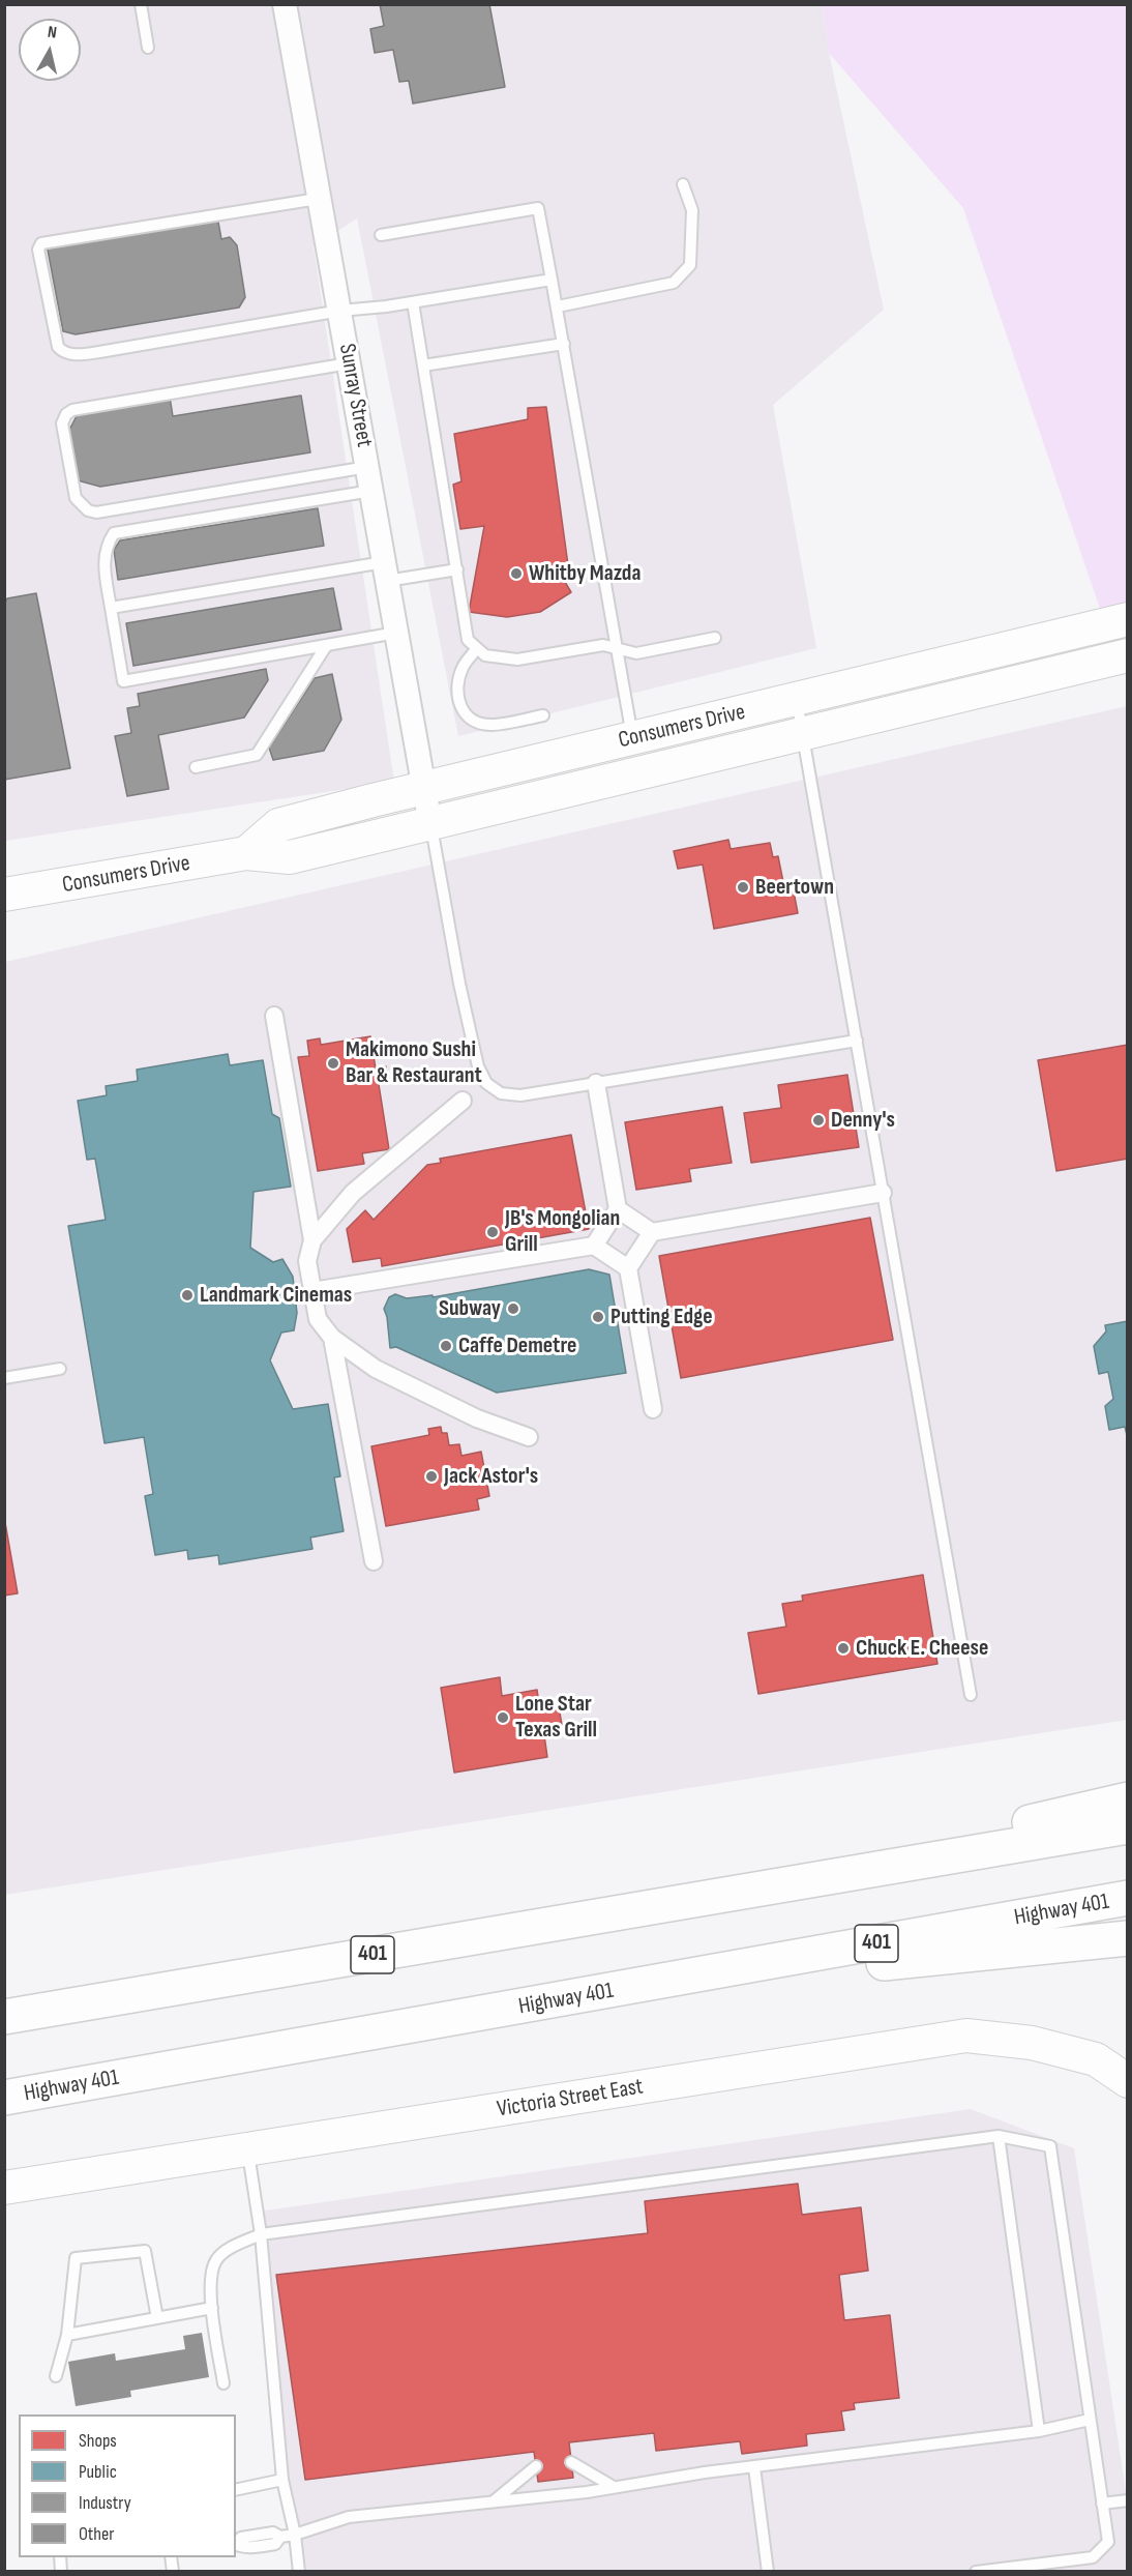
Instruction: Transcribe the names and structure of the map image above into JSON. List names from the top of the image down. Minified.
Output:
{"streets":{"highway":["Highway 401","401"],"main road":["Consumers Drive","Victoria Street East"],"street":["Sunray Street"]},"crossings":[["Sunray Street","Consumers Drive"]],"places":["Whitby Mazda","Beertown","Makimono Sushi Bar & Restaurant","Denny's","JB's Mongolian Grill","Landmark Cinemas","Subway","Putting Edge","Caffe Demetre","Jack Astor's","Chuck E. Cheese","Lone Star Texas Grill"],"legend":["Shops","Public","Industry","Other"],"north":"top"}
